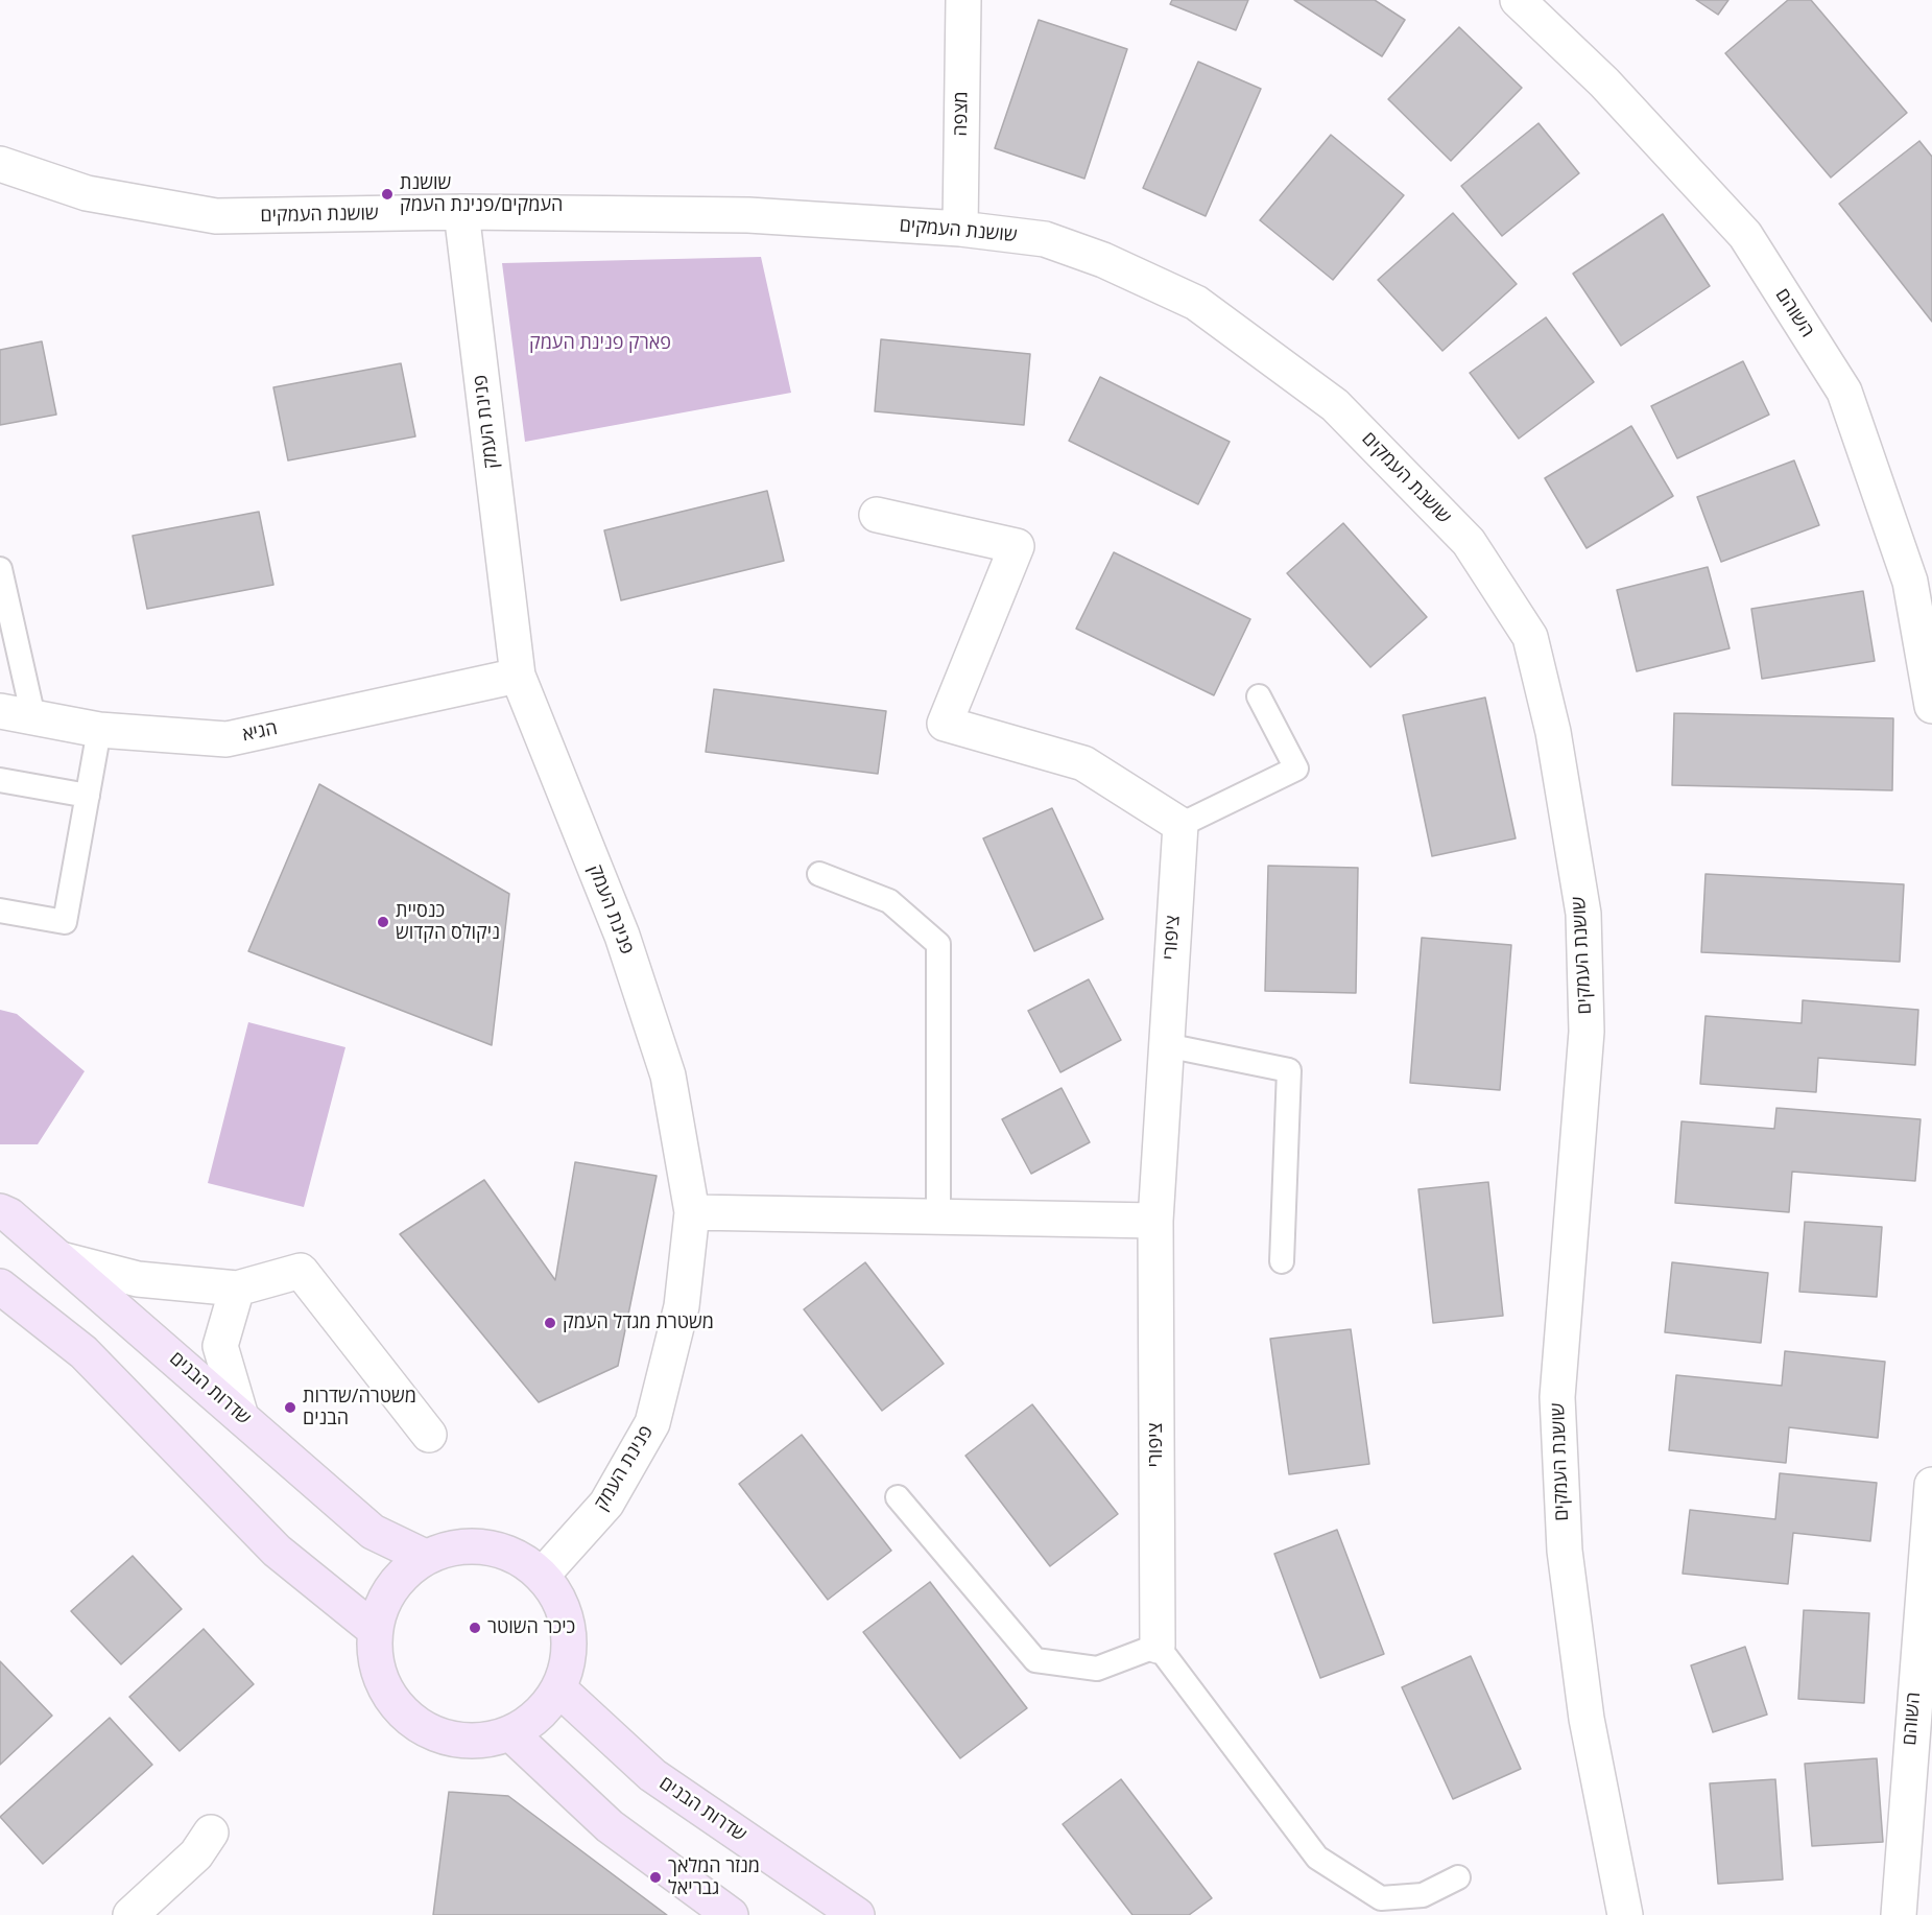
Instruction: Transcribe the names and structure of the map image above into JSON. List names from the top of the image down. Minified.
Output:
{"streets":{"main road":["שדרות הבנים"],"street":["מצפה","שושנת העמקים","השוהם","פנינת העמק","הגיא","ציפורי"]},"crossings":[["מצפה","שושנת העמקים"],["שושנת העמקים","פנינת העמק"],["פנינת העמק","הגיא"],["פנינת העמק","שדרות הבנים"]],"parks":["פארק פנינת העמק"],"places":["שושנת העמקים/פנינת העמק","כנסיית ניקולס הקדוש","משטרת מגדל העמק","משטרה/שדרות הבנים","כיכר השוטר","מנזר המלאך גבריאל"]}
